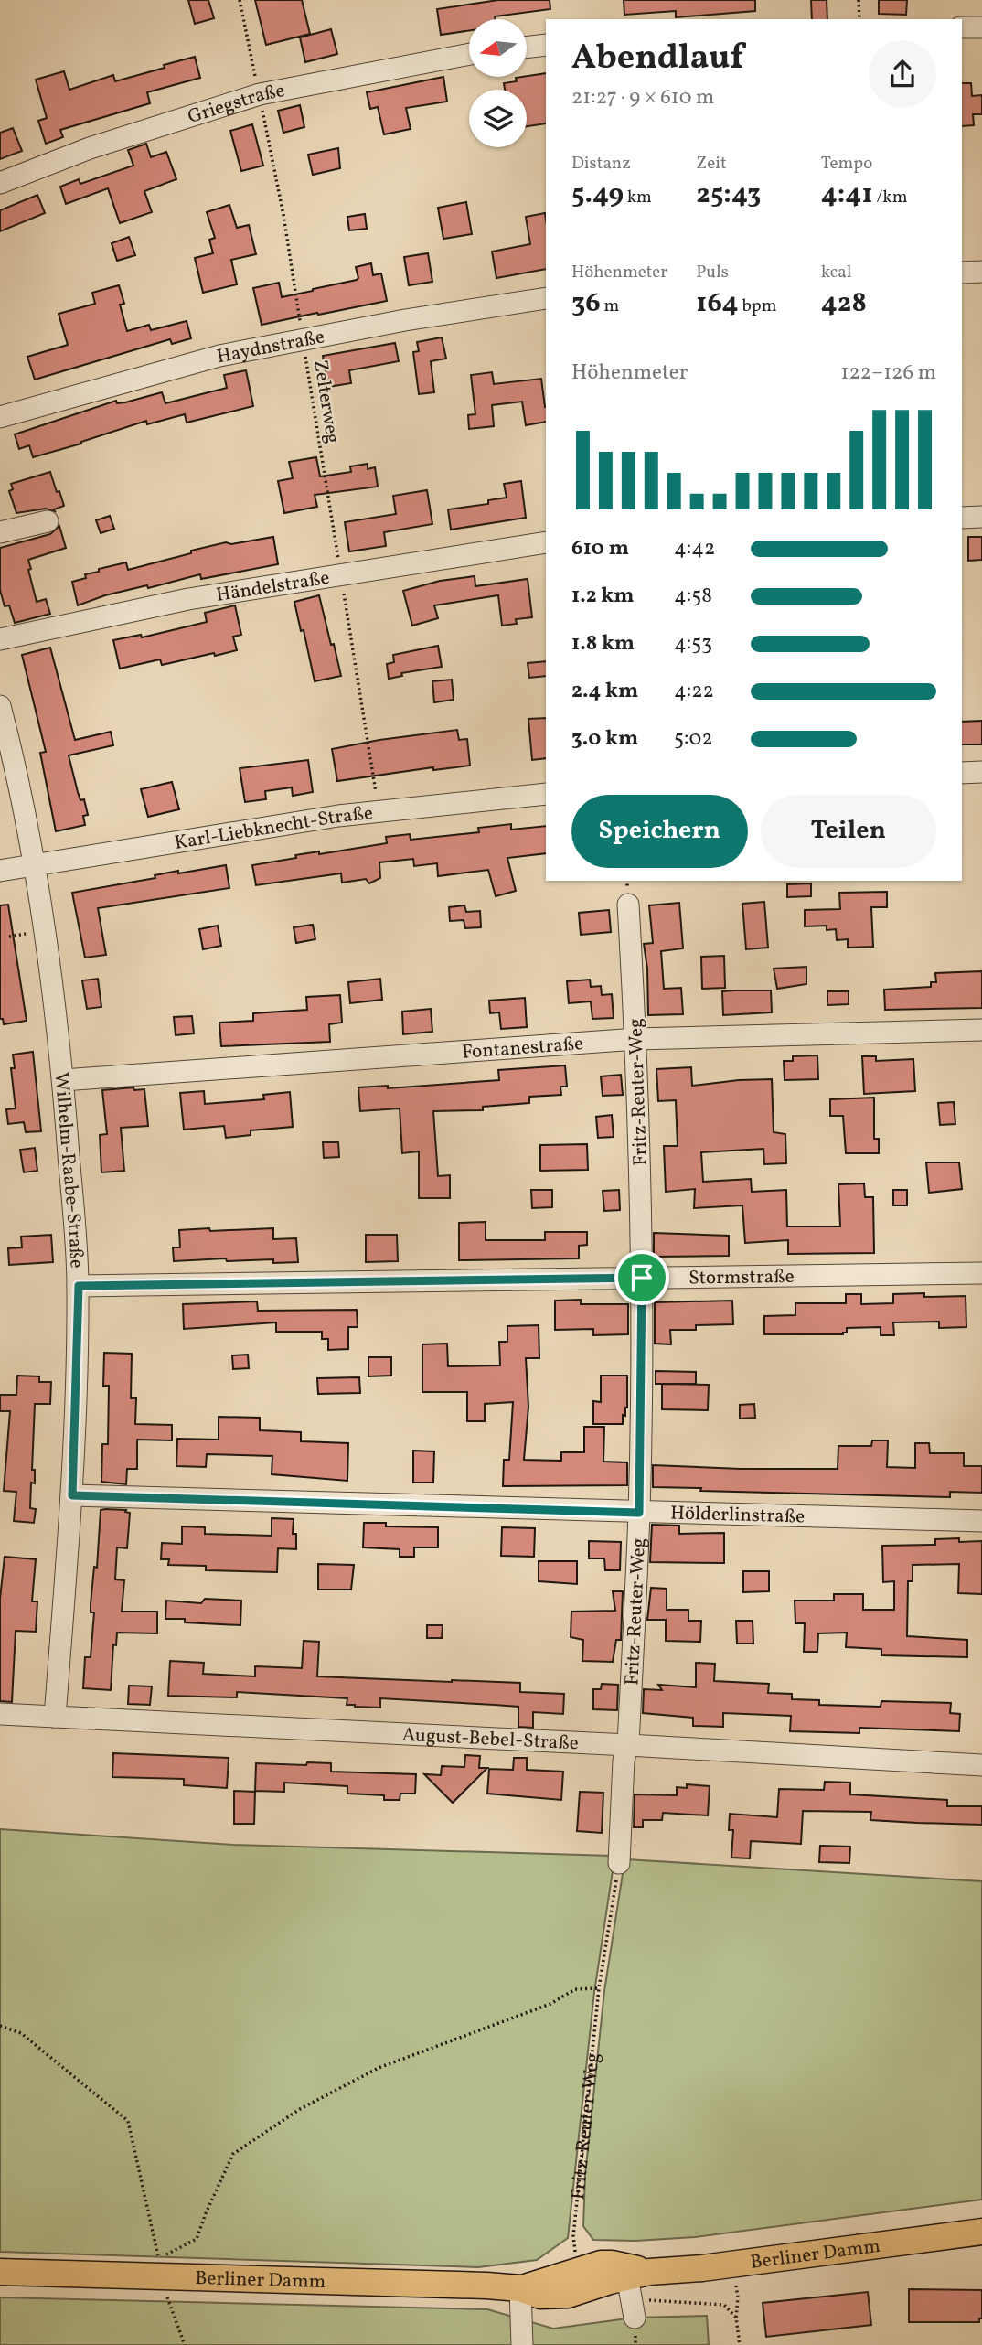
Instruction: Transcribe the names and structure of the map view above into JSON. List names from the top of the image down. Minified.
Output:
{"streets":{"main road":["Berliner Damm"],"street":["Griegstraße","Haydnstraße","Händelstraße","Karl-Liebknecht-Straße","Fontanestraße","Fritz-Reuter-Weg","Wilhelm-Raabe-Straße","Stormstraße","Hölderlinstraße","August-Bebel-Straße"],"path":["Zelterweg"]},"crossings":[["Griegstraße","Zelterweg"],["Haydnstraße","Zelterweg"],["Zelterweg","Händelstraße"],["Zelterweg","Karl-Liebknecht-Straße"],["Karl-Liebknecht-Straße","Wilhelm-Raabe-Straße"],["Fontanestraße","Fritz-Reuter-Weg"],["Fontanestraße","Wilhelm-Raabe-Straße"],["Fritz-Reuter-Weg","Stormstraße"],["Fritz-Reuter-Weg","Hölderlinstraße"],["Fritz-Reuter-Weg","August-Bebel-Straße"],["Wilhelm-Raabe-Straße","Stormstraße"],["Wilhelm-Raabe-Straße","Hölderlinstraße"],["Wilhelm-Raabe-Straße","August-Bebel-Straße"]],"north":"left","page":{"heading":["Abendlauf","21:27 · 9 × 610 m"],"stats":[["Distanz","5.49 km"],["Zeit","25:43"],["Tempo","4:41 /km"],["Höhenmeter","36 m"],["Puls","164 bpm"],["kcal","428"]],"chart":["Höhenmeter","122–126 m"],"list":[{"name":"610 m","note":"4:42"},{"name":"1.2 km","note":"4:58"},{"name":"1.8 km","note":"4:53"},{"name":"2.4 km","note":"4:22"},{"name":"3.0 km","note":"5:02"}],"buttons":["Speichern","Teilen"]}}
